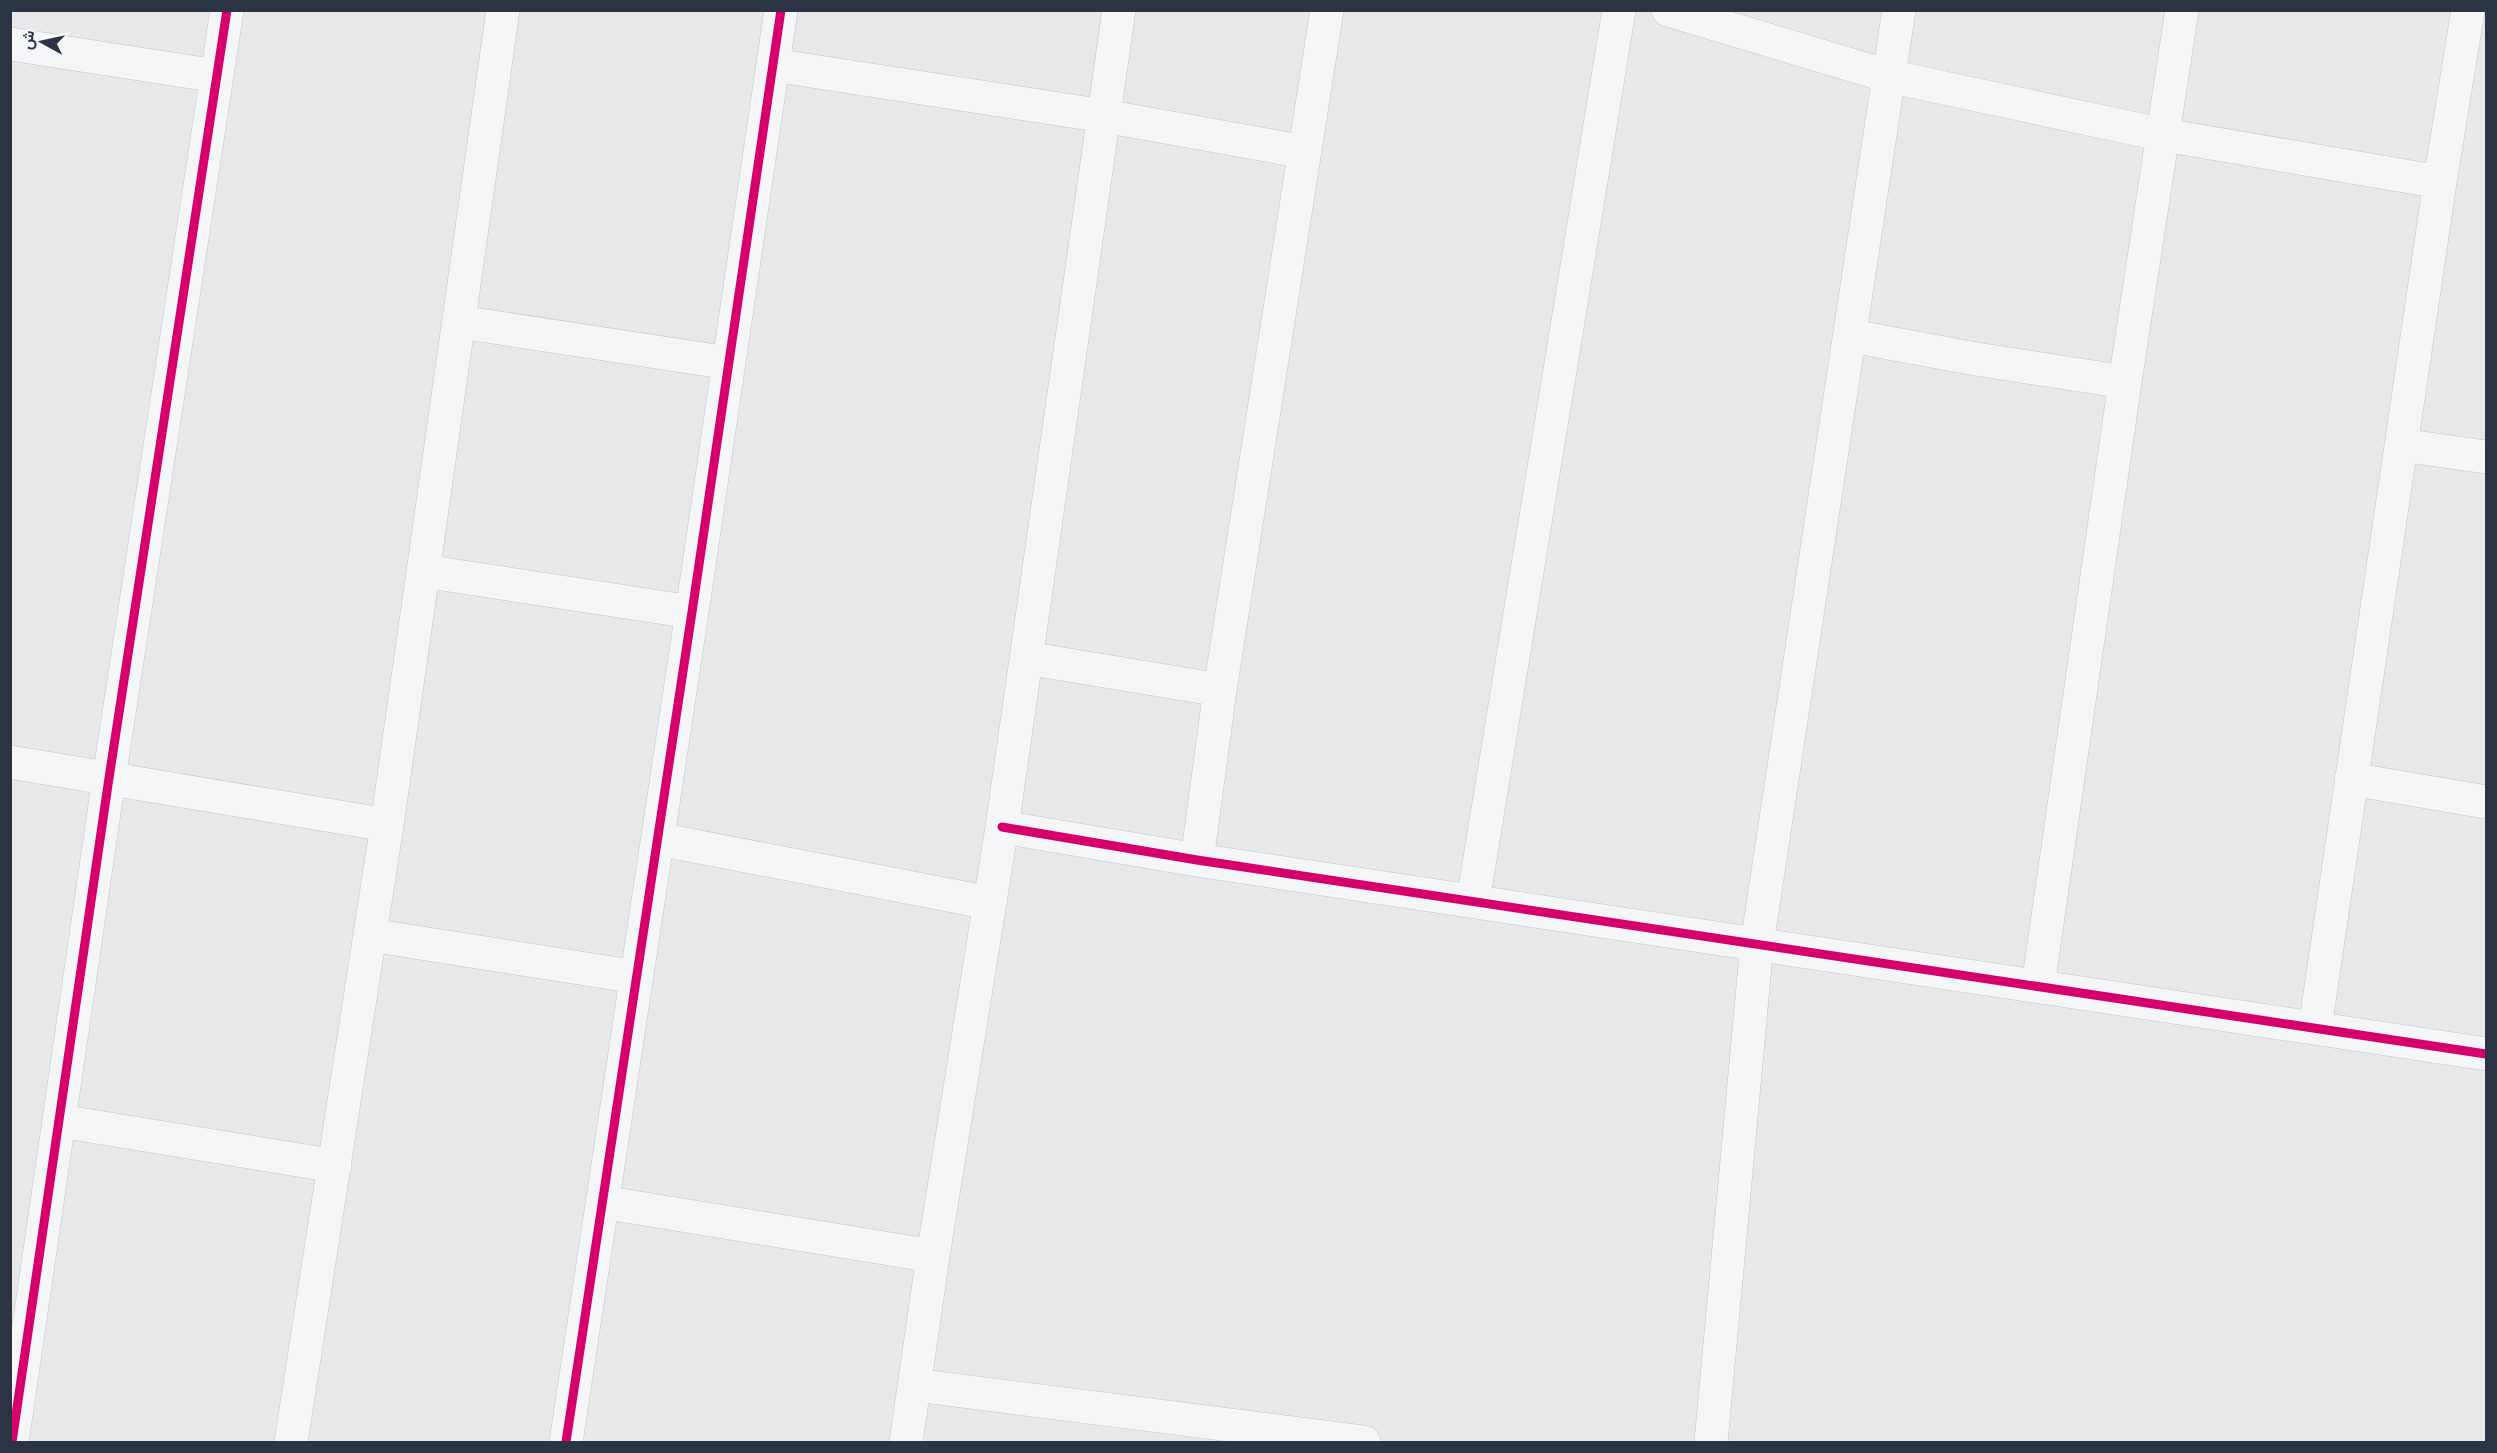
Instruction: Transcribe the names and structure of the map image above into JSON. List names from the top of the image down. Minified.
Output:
{"north":"left"}
